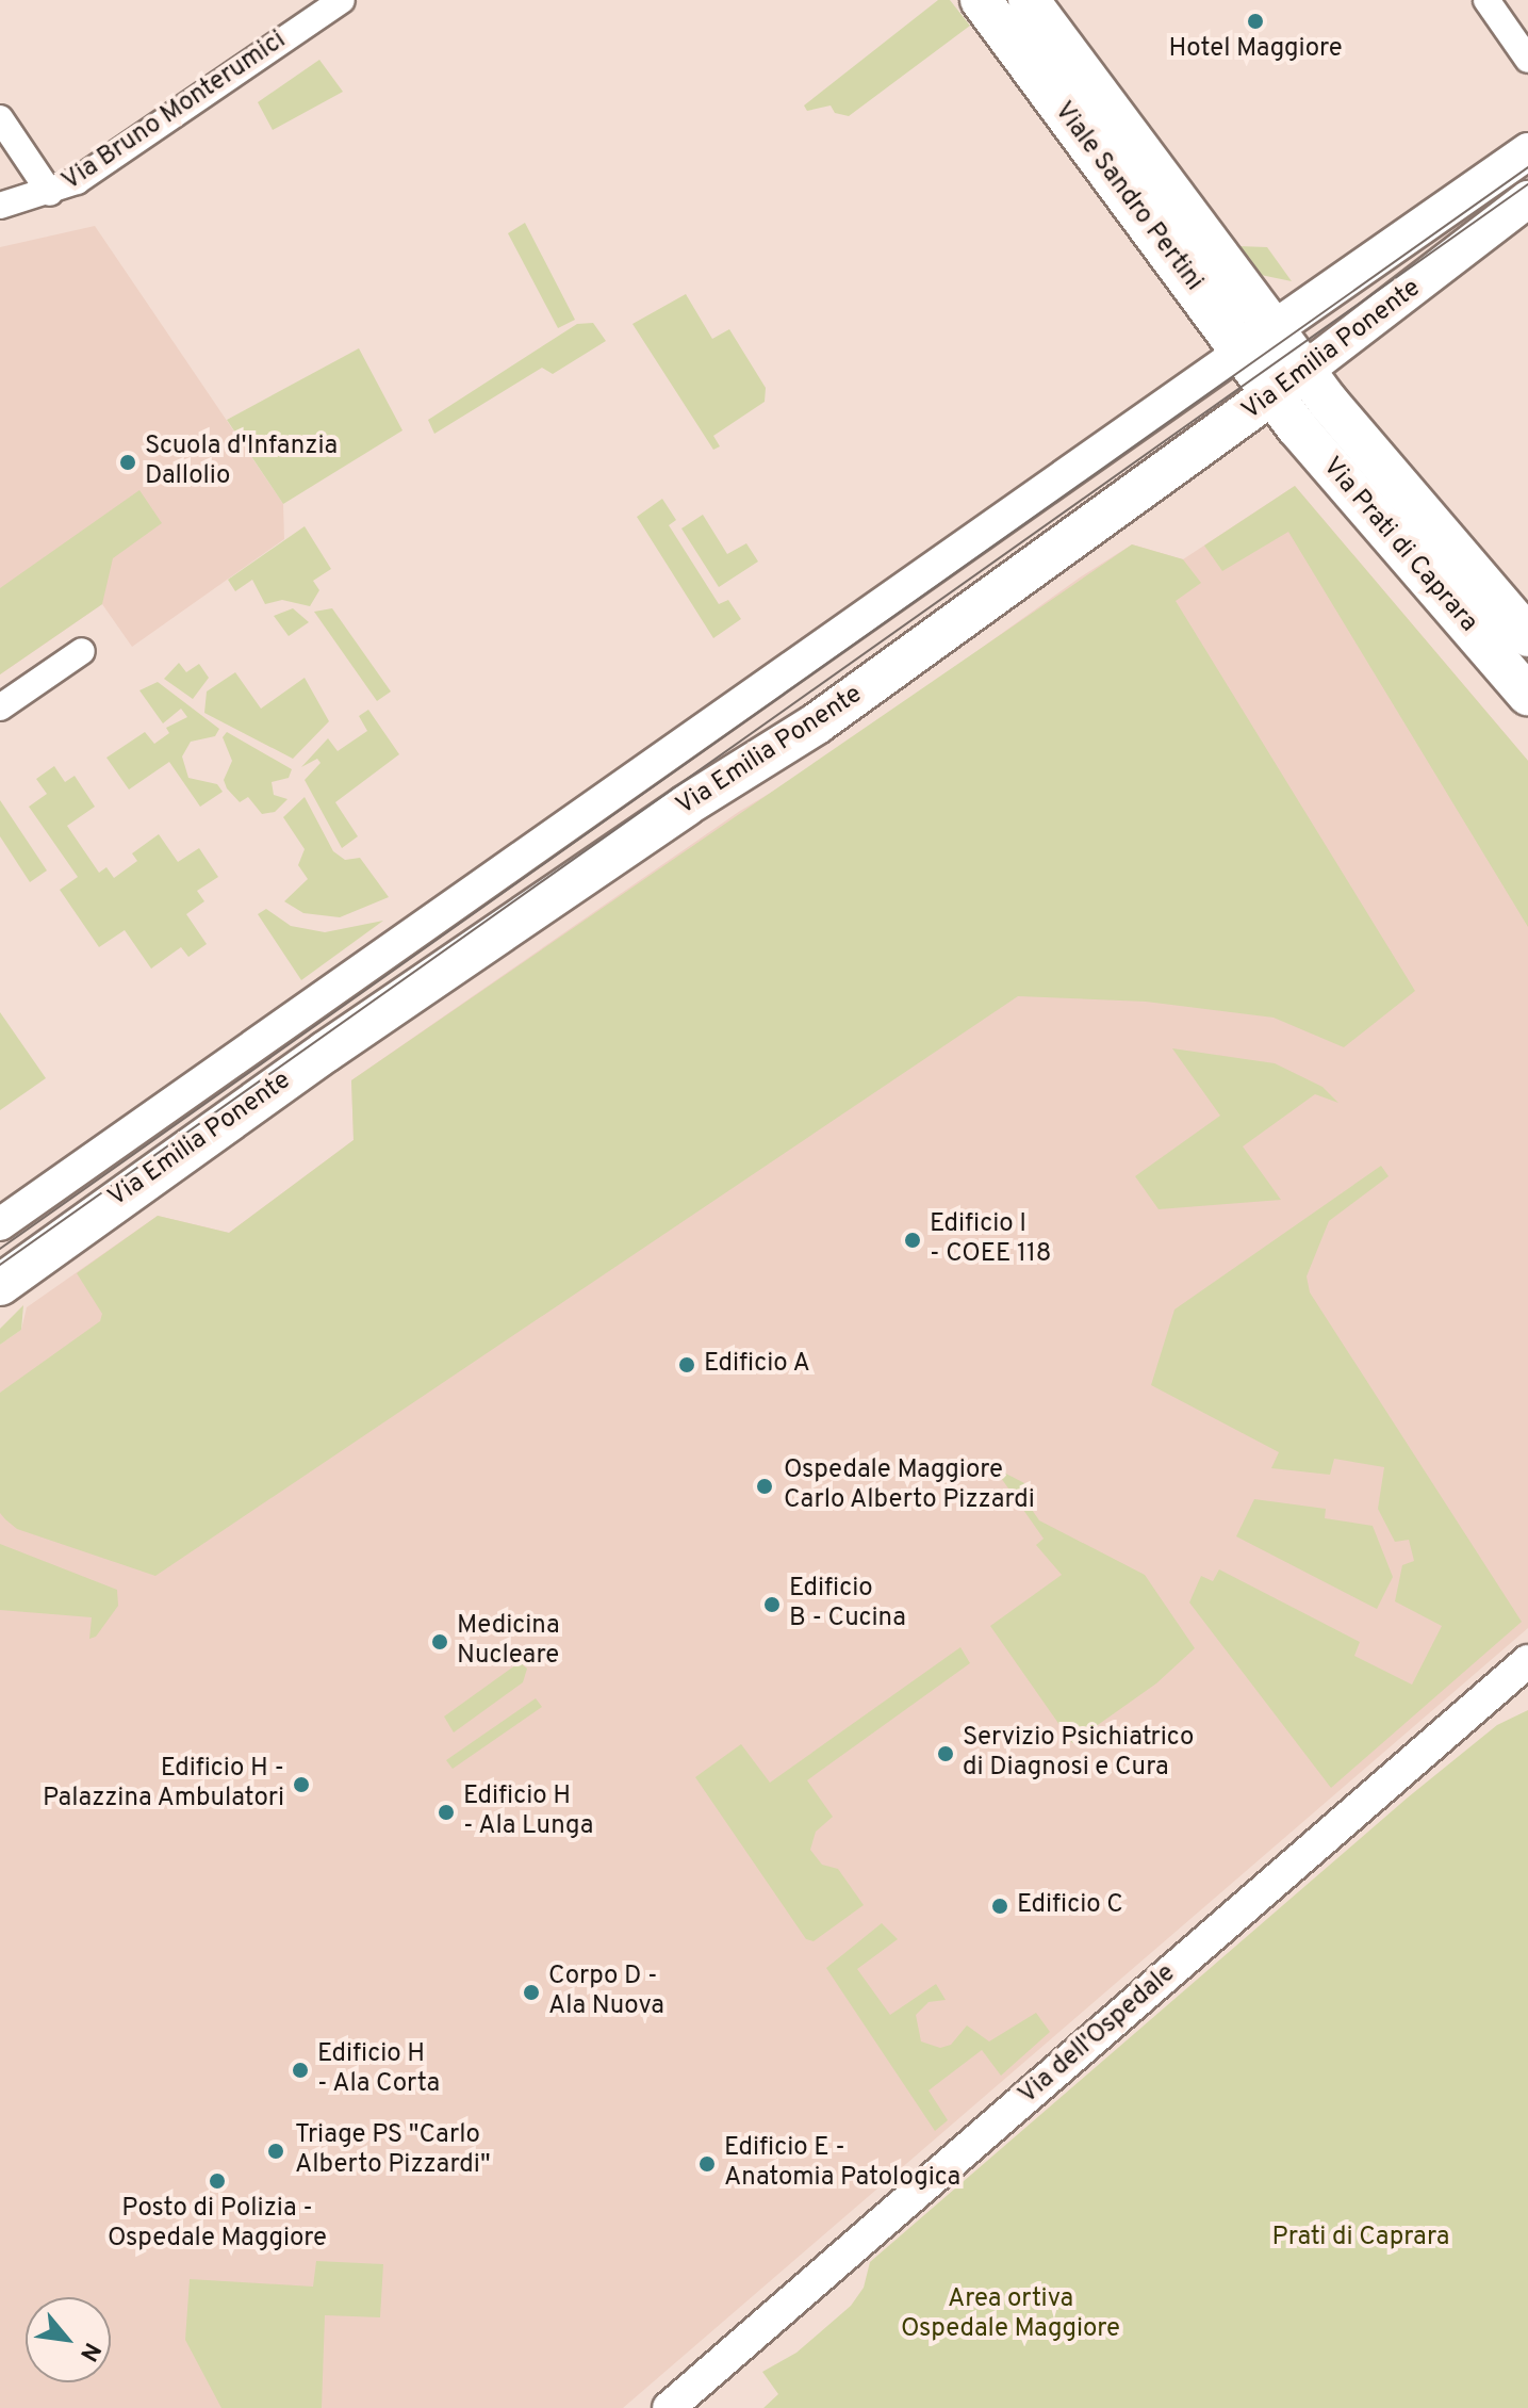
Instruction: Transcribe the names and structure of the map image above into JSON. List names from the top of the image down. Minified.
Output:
{"streets":{"main road":["Viale Sandro Pertini","Via Emilia Ponente","Via Prati di Caprara"],"street":["Via Bruno Monterumici","Via dell'Ospedale"]},"crossings":[["Viale Sandro Pertini","Via Emilia Ponente"],["Viale Sandro Pertini","Via Prati di Caprara"],["Via Emilia Ponente","Via Prati di Caprara"]],"parks":["Prati di Caprara","Area ortiva Ospedale Maggiore"],"places":["Hotel Maggiore","Scuola d'Infanzia Dallolio","Edificio I - COEE 118","Edificio A","Ospedale Maggiore Carlo Alberto Pizzardi","Edificio B - Cucina","Medicina Nucleare","Servizio Psichiatrico di Diagnosi e Cura","Edificio H - Palazzina Ambulatori","Edificio H - Ala Lunga","Edificio C","Corpo D - Ala Nuova","Edificio H - Ala Corta","Triage PS \"Carlo Alberto Pizzardi\"","Edificio E - Anatomia Patologica","Posto di Polizia - Ospedale Maggiore"],"north":"bottom right"}
